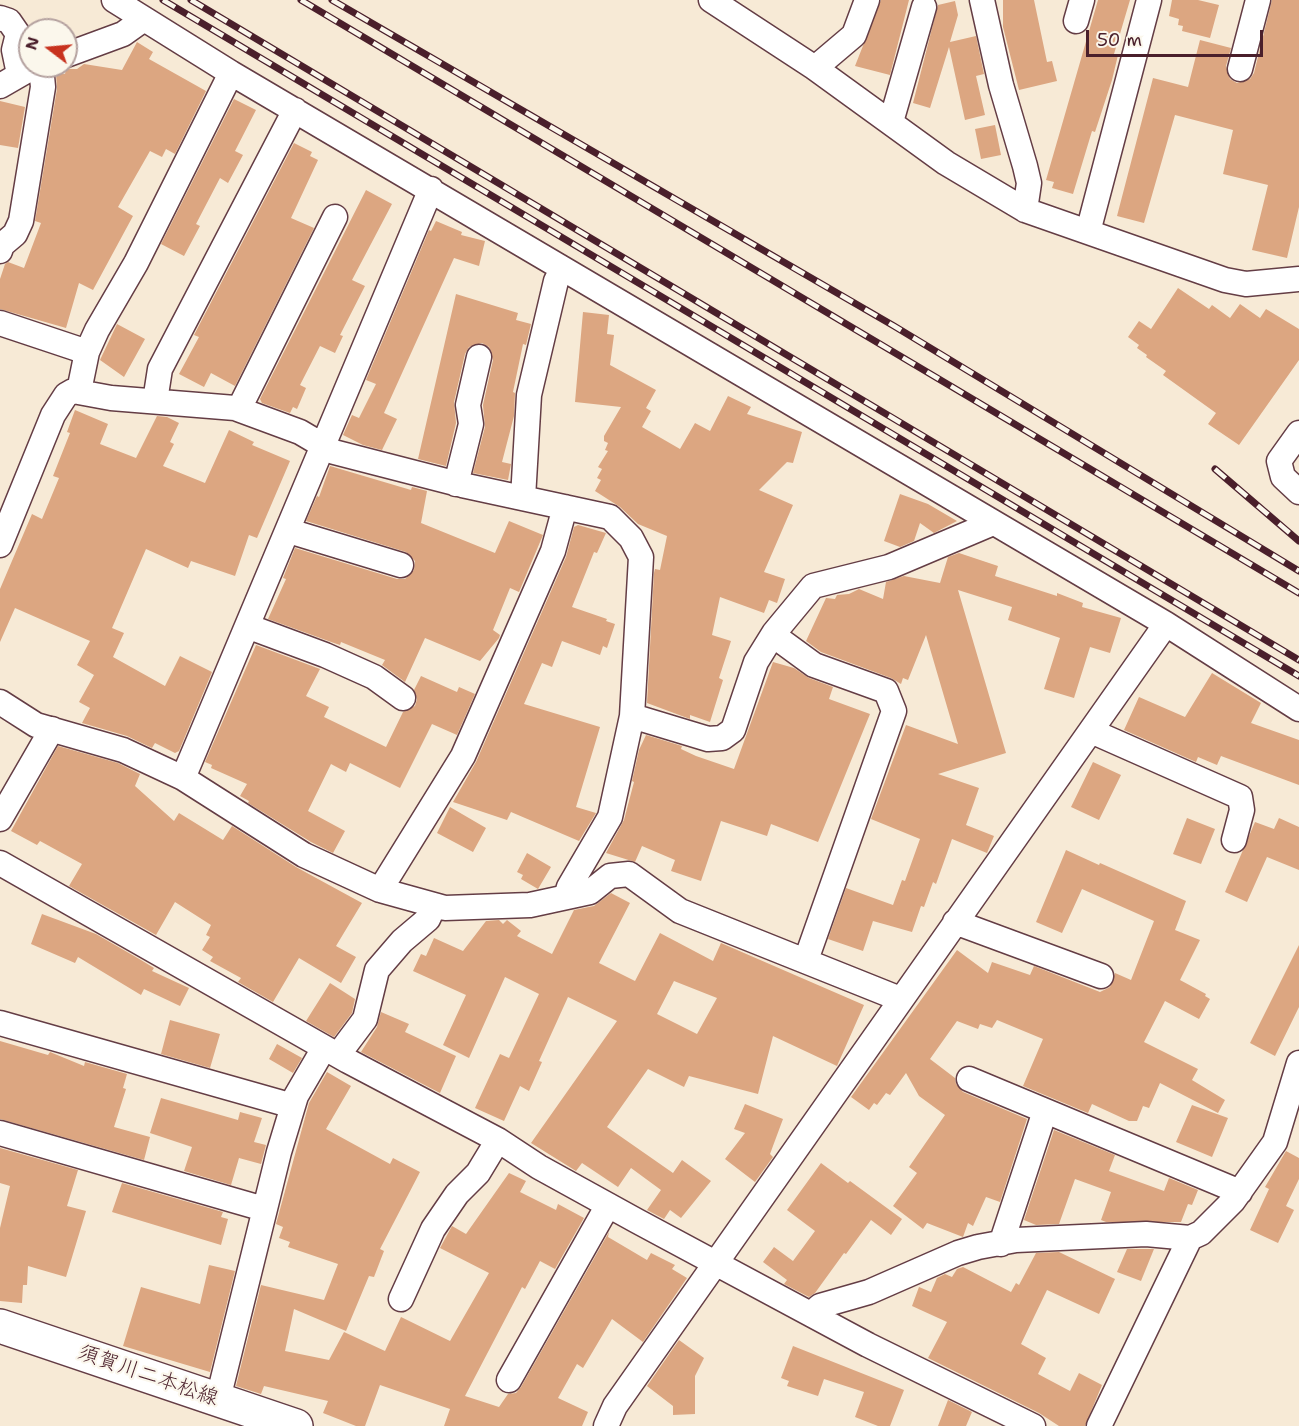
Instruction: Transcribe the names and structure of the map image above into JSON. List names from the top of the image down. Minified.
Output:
{"streets":{"main road":["須賀川二本松線"]},"scale_bar":"50 m","north":"left"}
